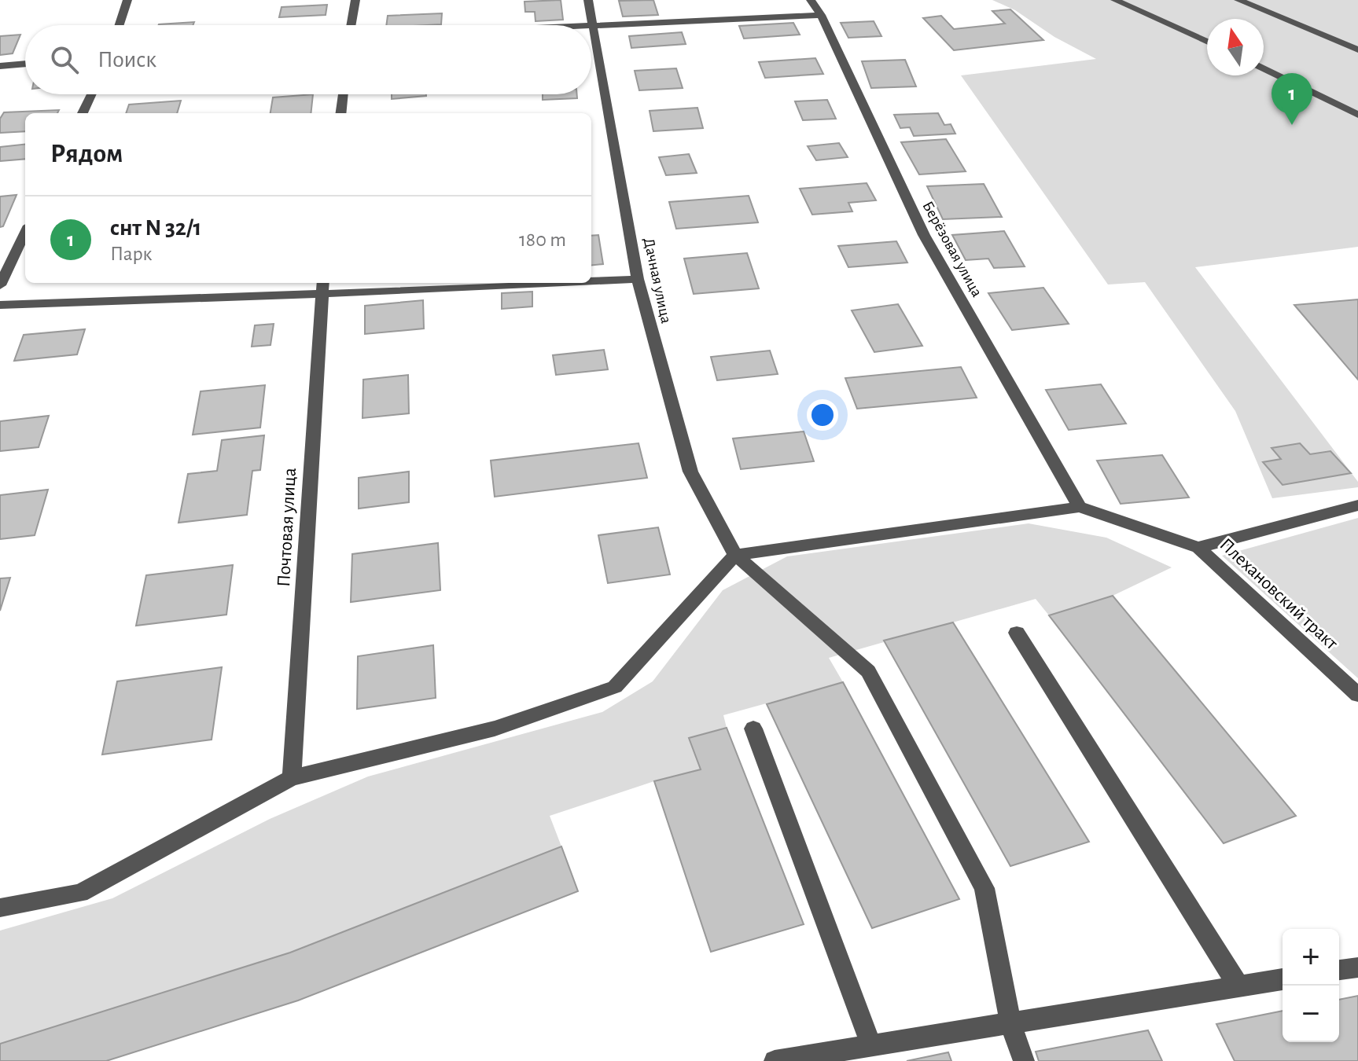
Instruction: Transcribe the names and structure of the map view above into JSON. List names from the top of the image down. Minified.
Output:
{"streets":{"street":["Берёзовая улица","Дачная улица","Почтовая улица","Плехановский тракт"]},"north":"top","page":{"search":"Поиск","pins":"1","heading":"Рядом","list":[{"mark":"1","name":"снт N 32/1","note":"Парк","value":"180 m"}],"map_buttons":["+","−"]}}
